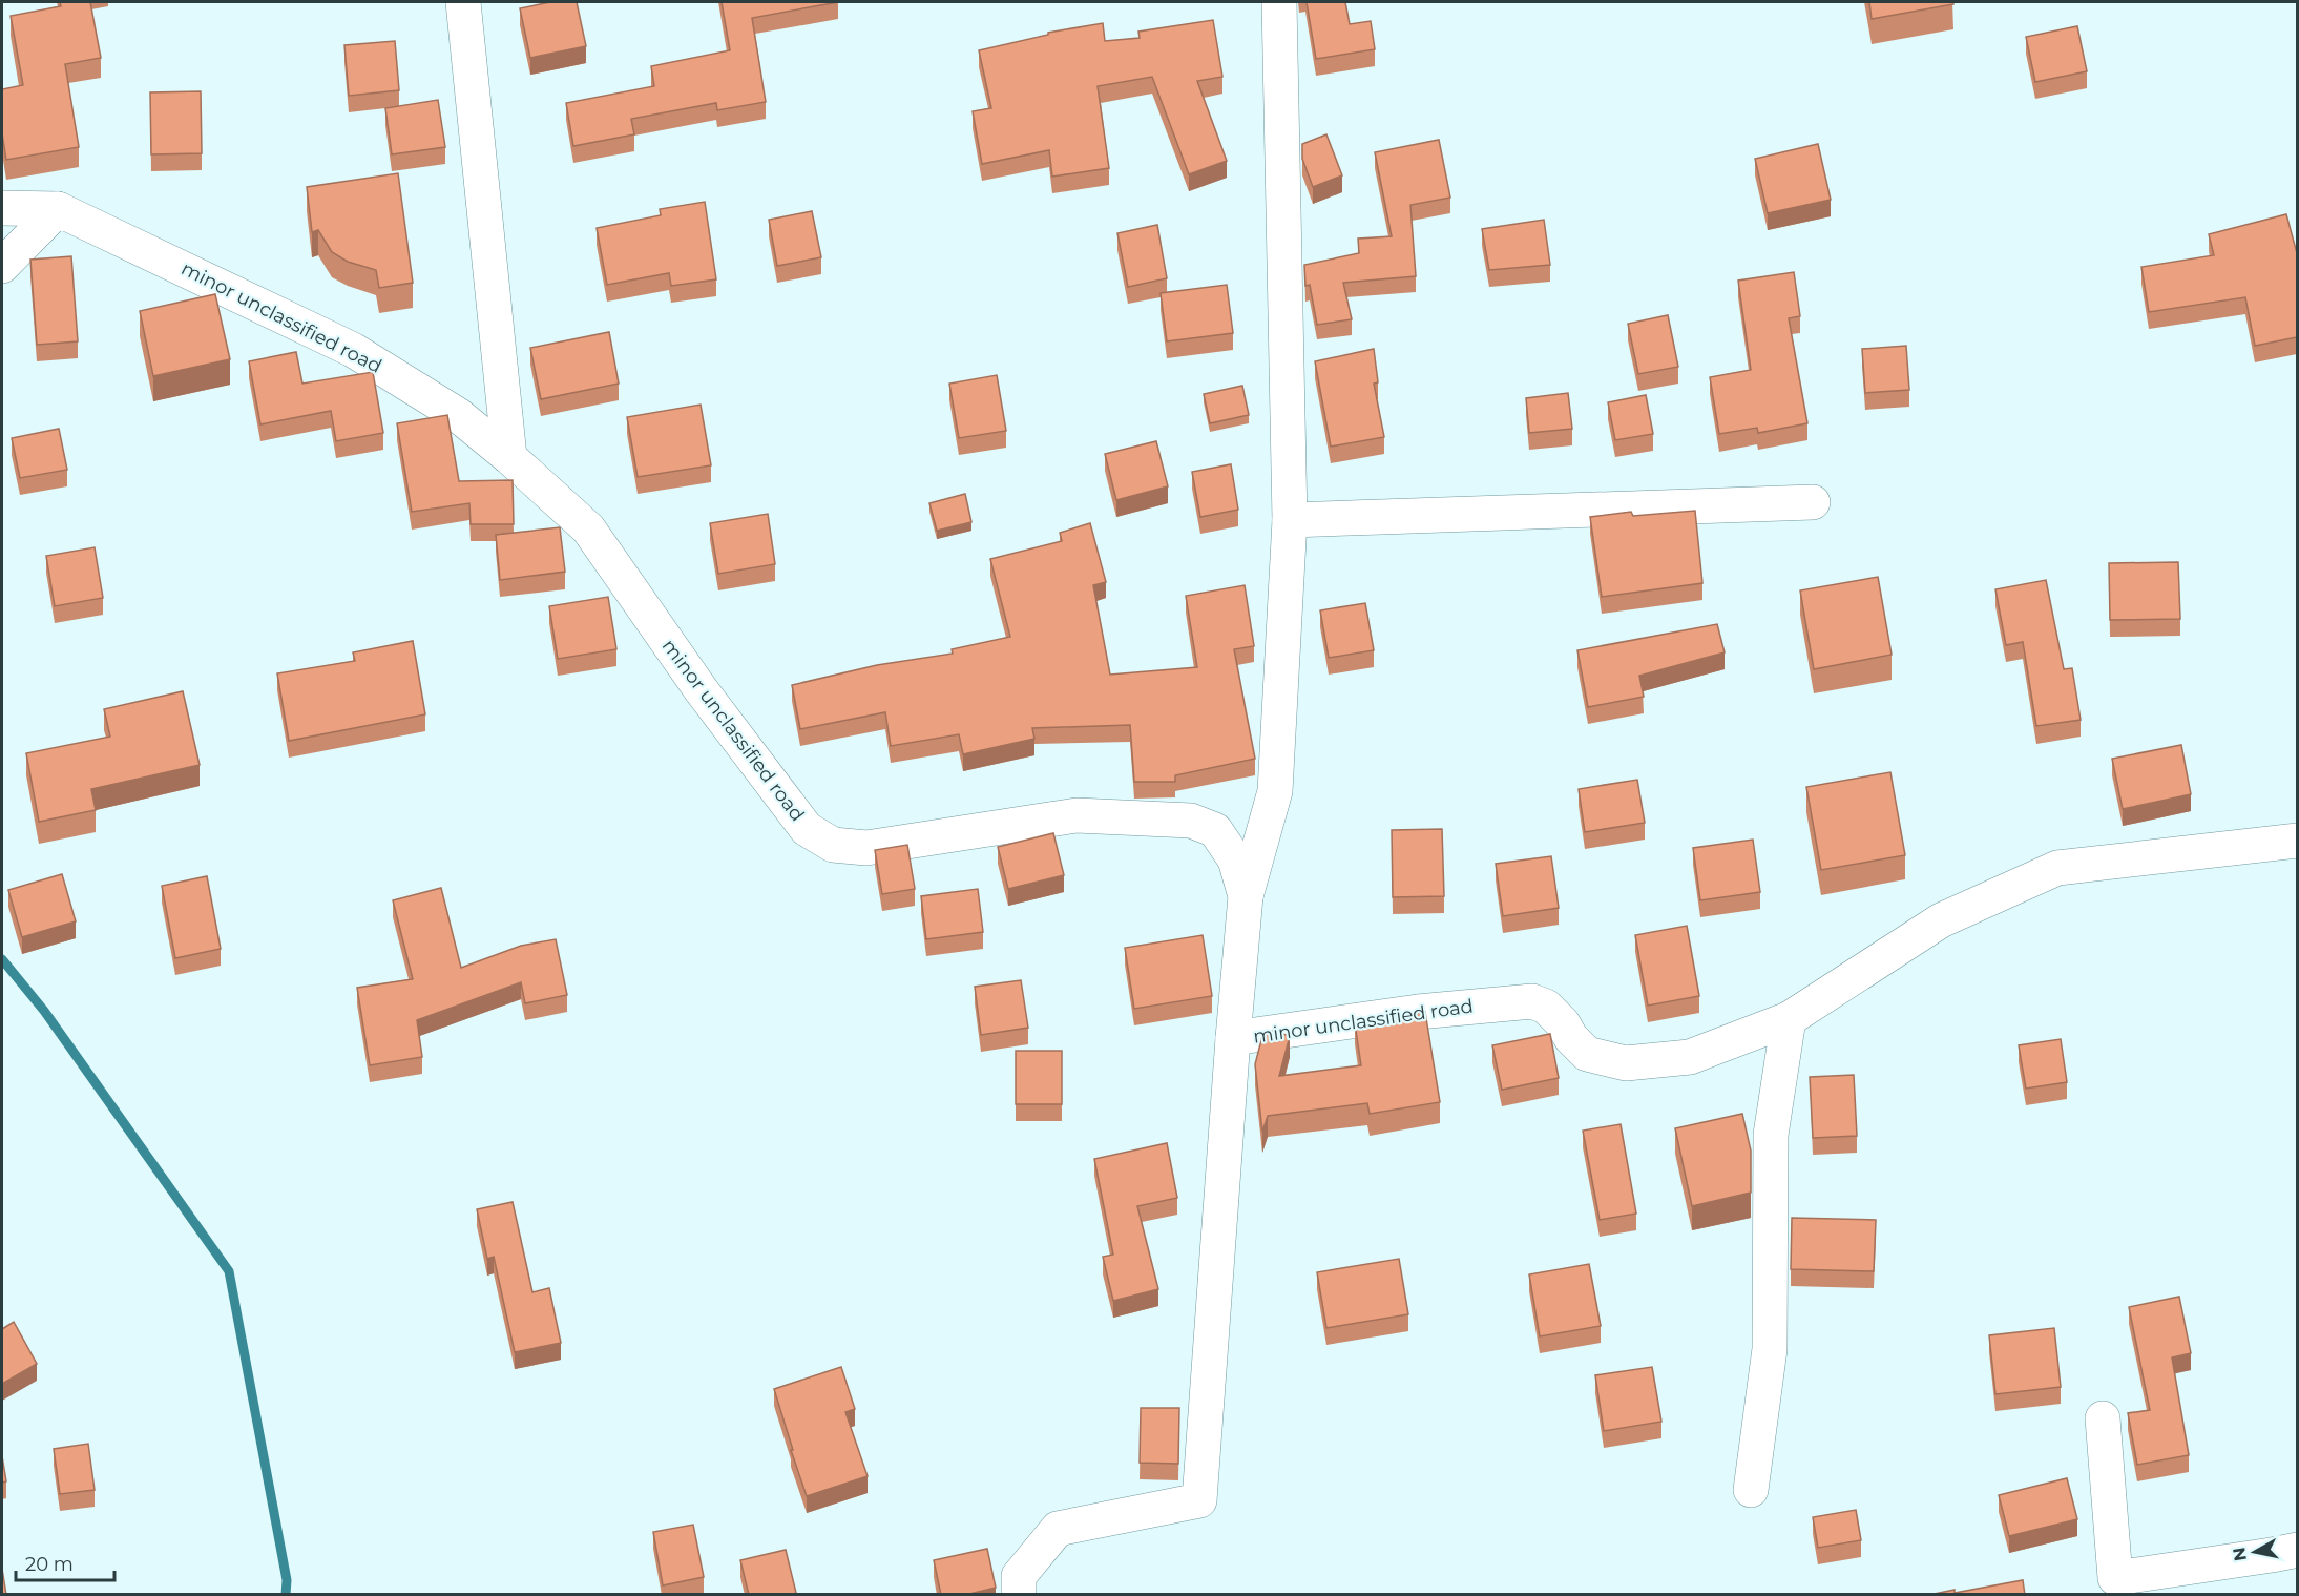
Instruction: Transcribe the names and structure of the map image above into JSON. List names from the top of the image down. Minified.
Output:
{"streets":{"street":["minor unclassified road"]},"scale_bar":"20 m","north":"left"}
